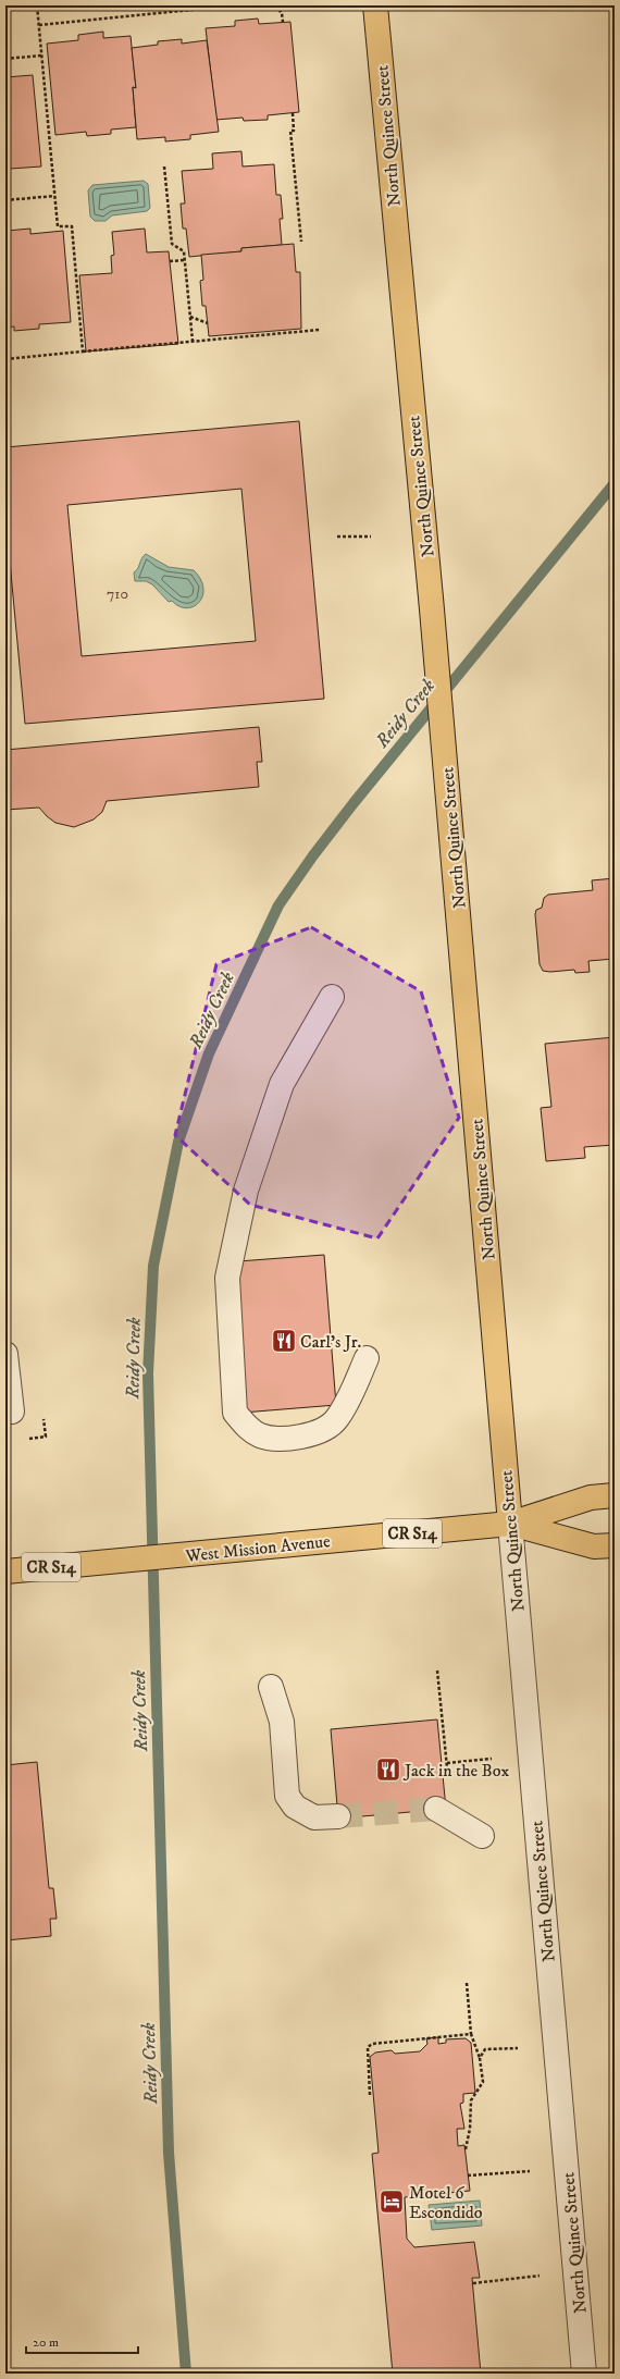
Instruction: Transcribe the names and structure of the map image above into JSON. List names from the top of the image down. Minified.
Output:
{"streets":{"main road":["North Quince Street","CR S14","West Mission Avenue"]},"crossings":[["North Quince Street","West Mission Avenue"]],"water":["Reidy Creek"],"places":{"restaurant":["Carl's Jr.","Jack in the Box"],"hotel":["Motel 6 Escondido"]},"house_numbers":["710"],"scale_bar":"20 m"}
